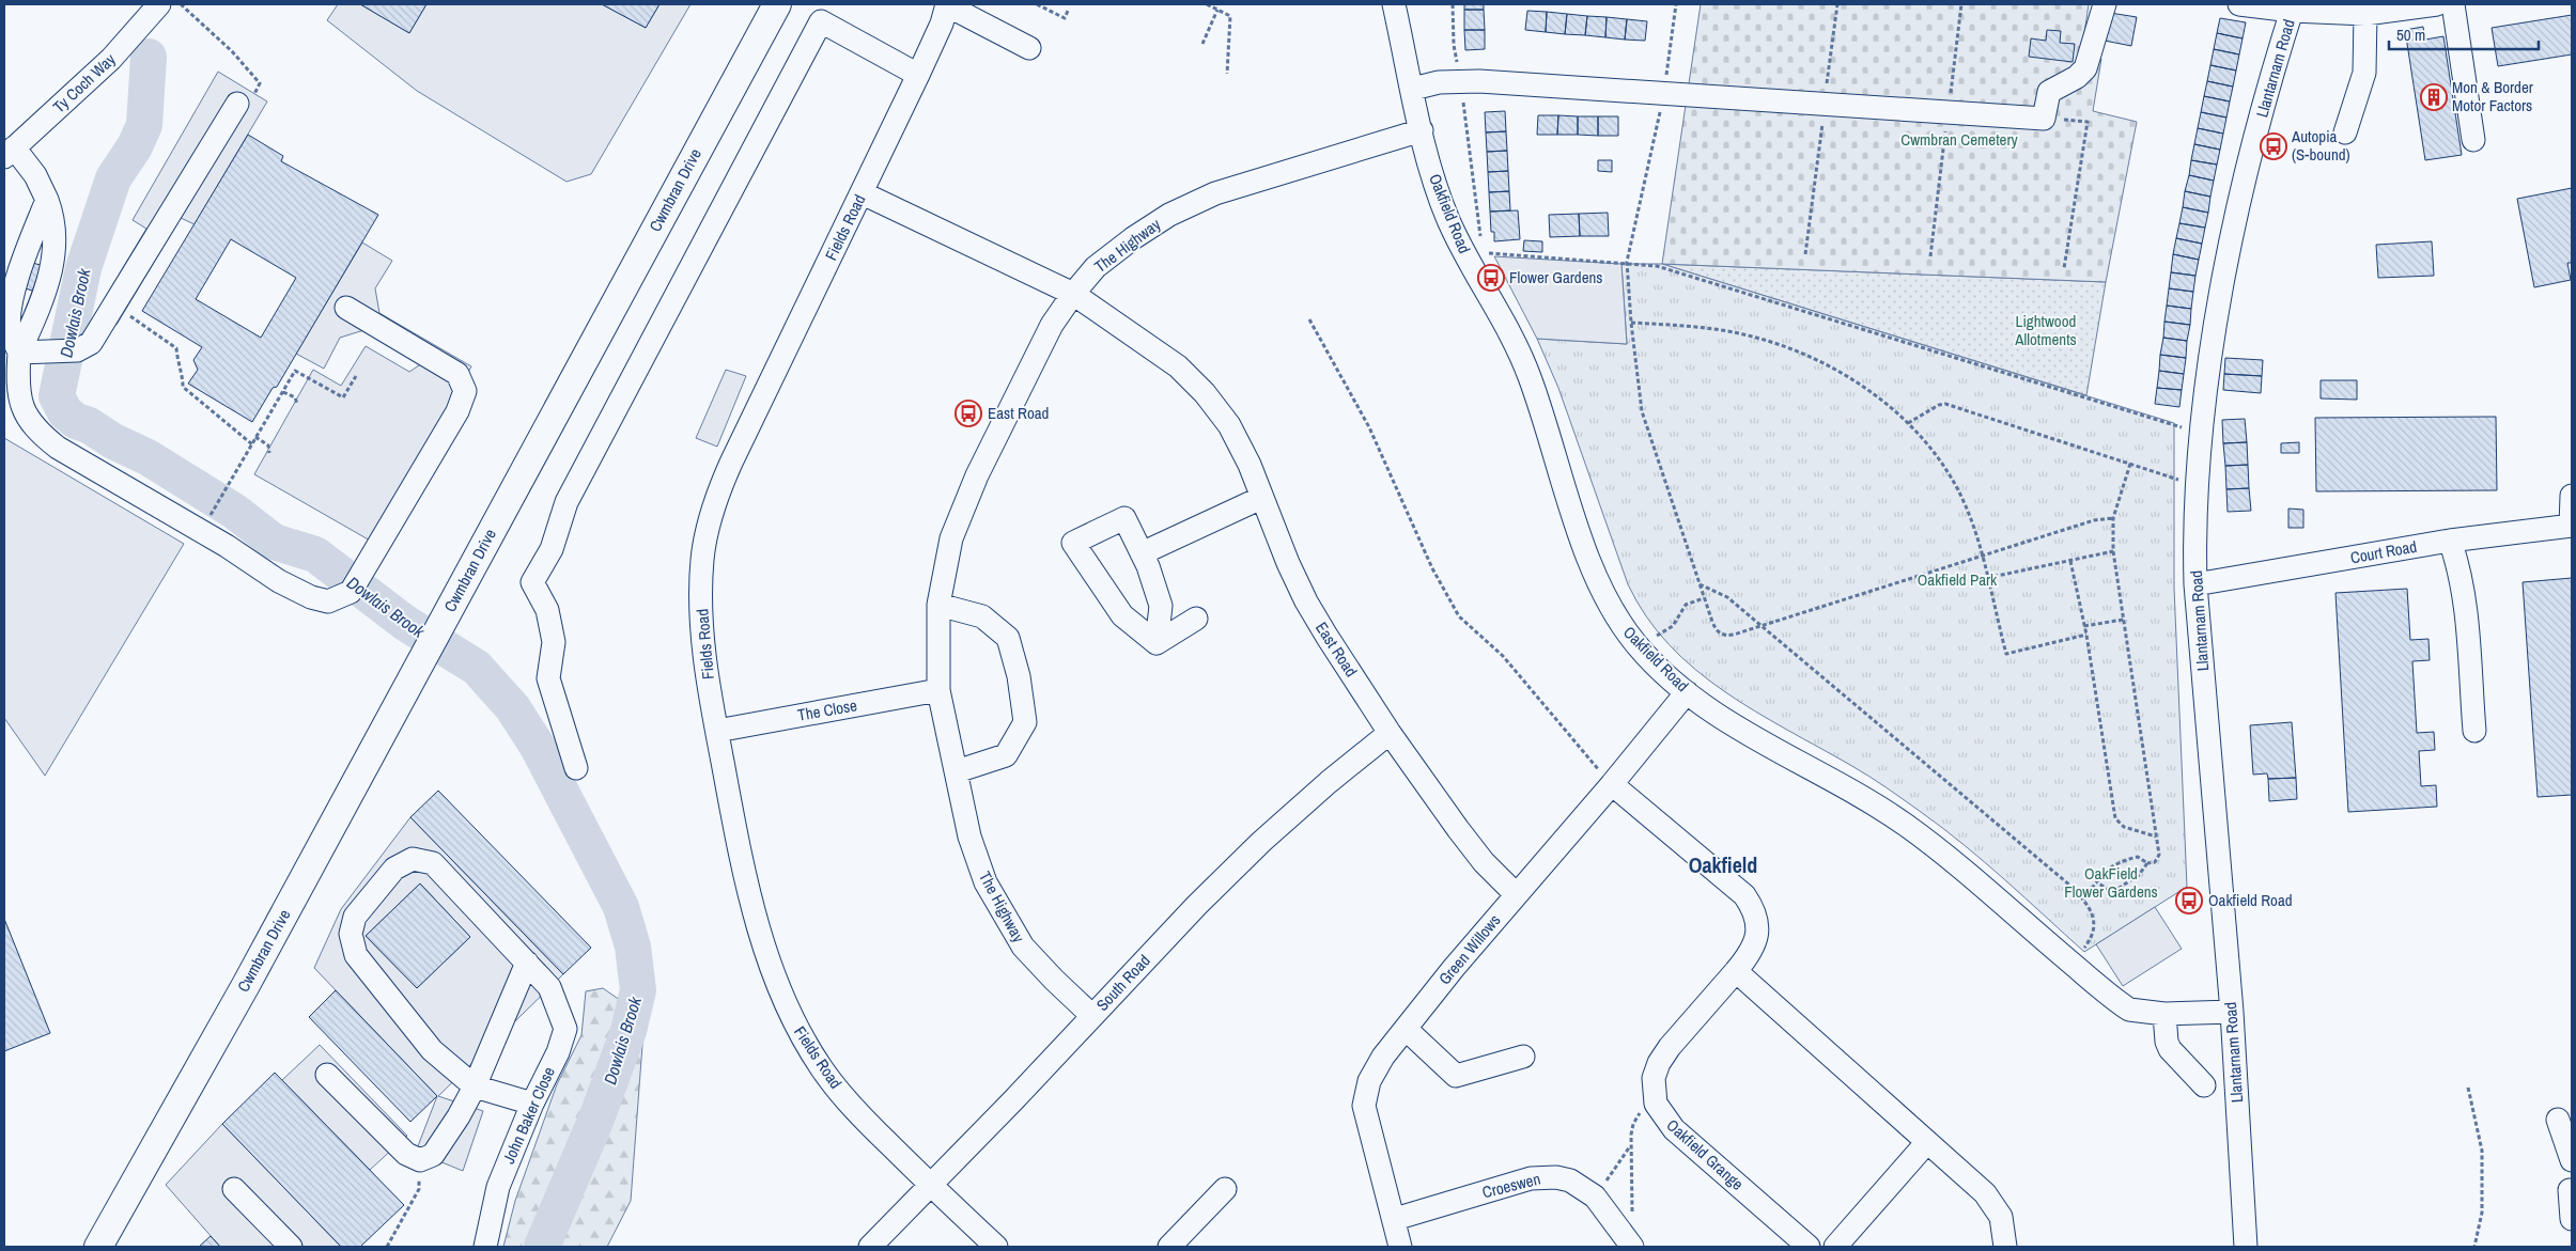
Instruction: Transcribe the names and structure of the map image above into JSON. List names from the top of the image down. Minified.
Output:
{"streets":{"main road":["Cwmbran Drive"],"street":["Llantarnam Road","Ty Coch Way","Oakfield Road","Fields Road","The Highway","Court Road","East Road","The Close","Green Willows","South Road","John Baker Close","Oakfield Grange","Croeswen"]},"crossings":[["Llantarnam Road","Oakfield Road"],["Llantarnam Road","Court Road"],["Oakfield Road","The Highway"],["Oakfield Road","Green Willows"],["Fields Road","East Road"],["Fields Road","The Close"],["Fields Road","South Road"],["The Highway","East Road"],["The Highway","The Close"],["The Highway","South Road"],["East Road","Green Willows"],["East Road","South Road"],["Green Willows","Oakfield Grange"],["Green Willows","Croeswen"]],"districts":["Oakfield"],"water":["Dowlais Brook"],"parks":["Cwmbran Cemetery","Lightwood Allotments","Oakfield Park","OakField Flower Gardens"],"places":{"building":["Mon & Border Motor Factors"],"bus stop":["Autopia (S-bound)","Flower Gardens","East Road","Oakfield Road"]},"scale_bar":"50 m"}
